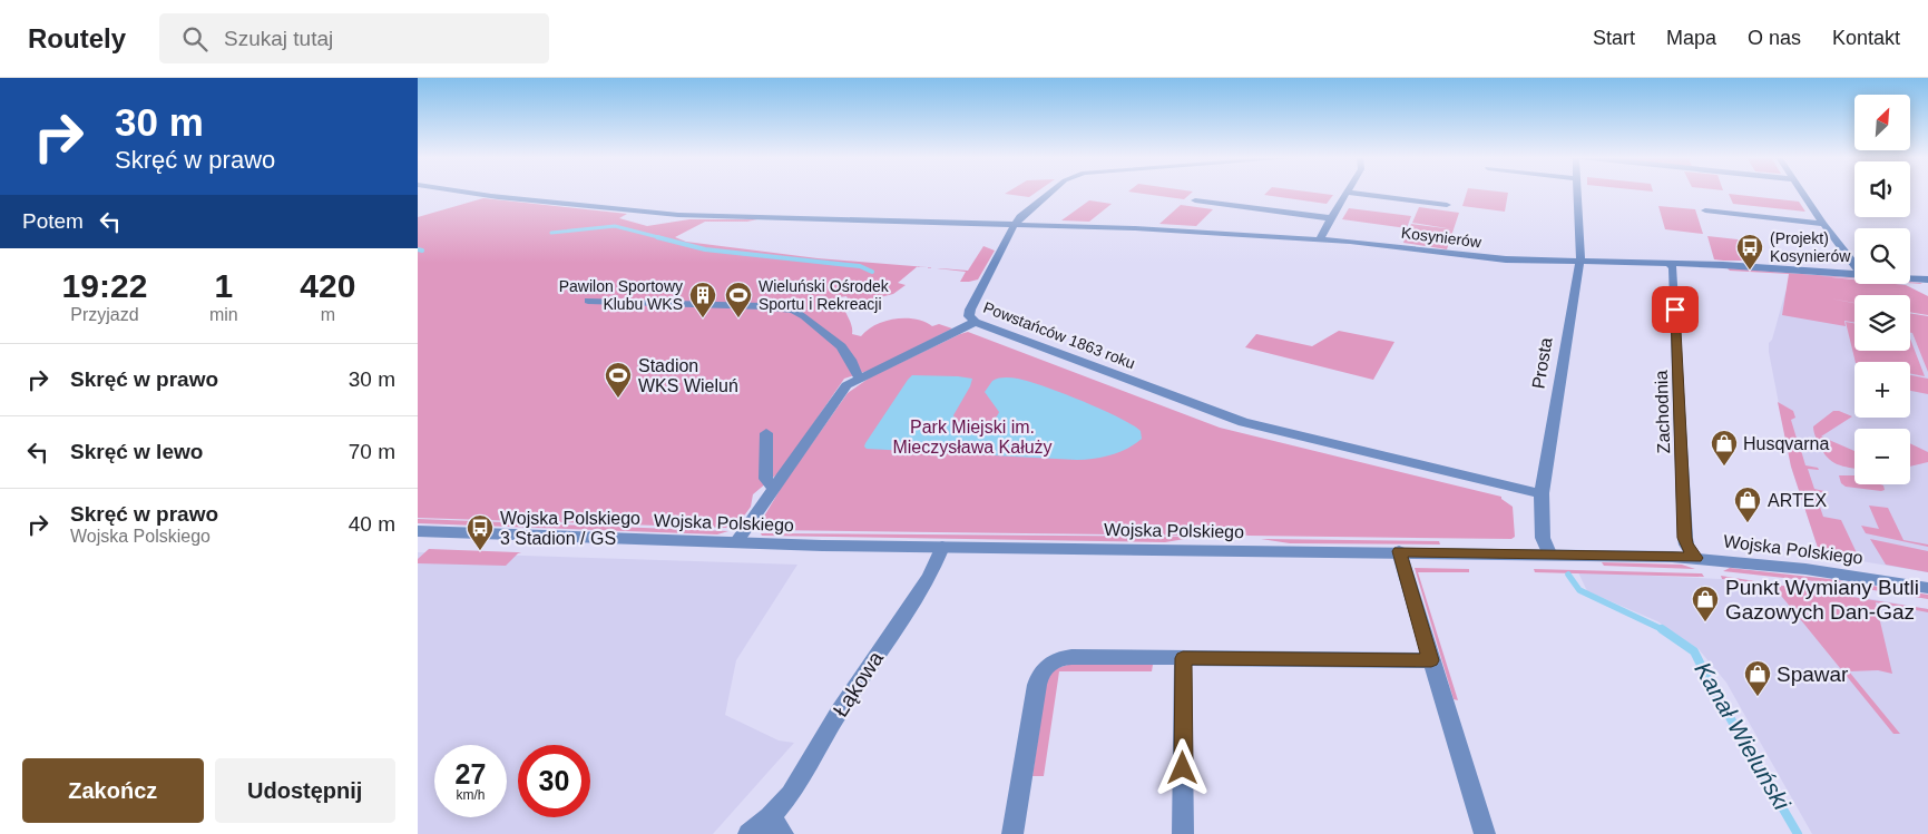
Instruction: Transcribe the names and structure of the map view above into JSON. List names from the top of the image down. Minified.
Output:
{"streets":{"street":["Kosynierów","Powstańców 1863 roku","Prosta","Zachodnia","Wojska Polskiego","Łąkowa"]},"crossings":[["Kosynierów","Powstańców 1863 roku"],["Kosynierów","Prosta"],["Kosynierów","Zachodnia"],["Powstańców 1863 roku","Prosta"],["Prosta","Wojska Polskiego"],["Zachodnia","Wojska Polskiego"],["Wojska Polskiego","Łąkowa"]],"water":["Kanał Wieluński"],"parks":["Park Miejski im. Mieczysława Kałuży"],"places":{"bus stop":["(Projekt) Kosynierów","Wojska Polskiego 3 Stadion / GS"],"building":["Pawilon Sportowy Klubu WKS"],"sports":["Wieluński Ośrodek Sportu i Rekreacji","Stadion WKS Wieluń"],"shop":["Husqvarna","ARTEX","Punkt Wymiany Butli Gazowych Dan-Gaz","Spawar"]},"north":"top right","page":{"header":"Routely","search":"Szukaj tutaj","nav":["Start","Mapa","O nas","Kontakt"],"turn":["30 m","Skręć w prawo"],"map_buttons":["+","−"],"then":"Potem","eta":["19:22","Przyjazd","1","min","420","m"],"list":[{"name":"Skręć w prawo","value":"30 m"},{"name":"Skręć w lewo","value":"70 m"},{"name":"Skręć w prawo","note":"Wojska Polskiego","value":"40 m"}],"speed":"27 km/h","limit":"30","buttons":["Zakończ","Udostępnij"]}}
